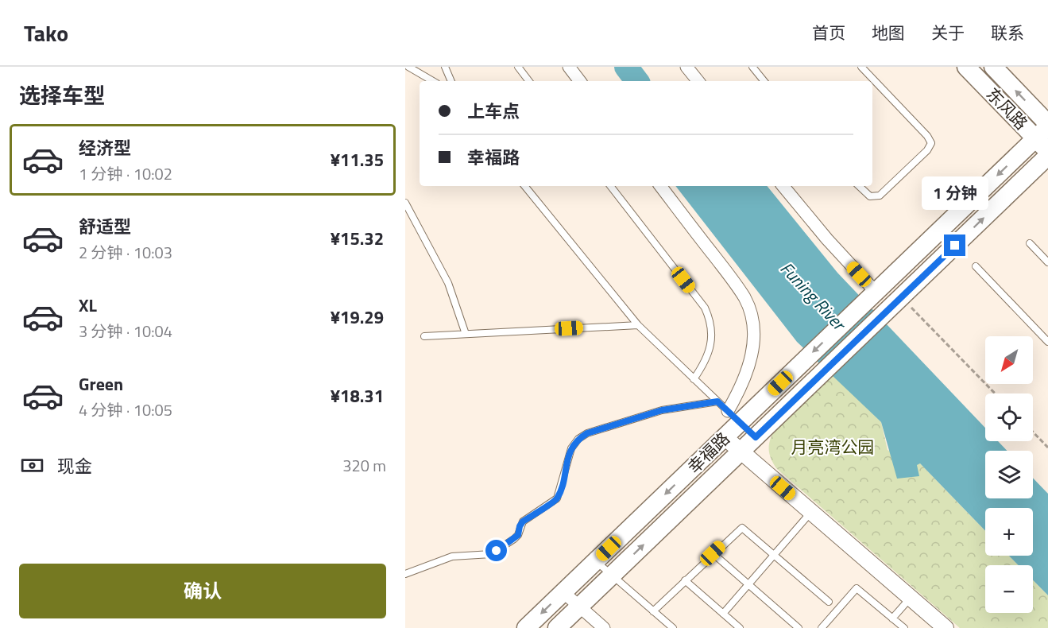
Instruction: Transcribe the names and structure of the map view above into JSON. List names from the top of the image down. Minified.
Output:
{"streets":{"main road":["东风路","幸福路"]},"crossings":[["东风路","幸福路"]],"water":["Funing River"],"parks":["月亮湾公园"],"north":"bottom left","page":{"header":"Tako","nav":["首页","地图","关于","联系"],"heading":"选择车型","banner":["上车点","幸福路"],"list":[{"name":"经济型","note":"1 分钟 · 10:02","value":"¥11.35"},{"name":"舒适型","note":"2 分钟 · 10:03","value":"¥15.32"},{"name":"XL","note":"3 分钟 · 10:04","value":"¥19.29"},{"name":"Green","note":"4 分钟 · 10:05","value":"¥18.31"}],"bubble":"1 分钟","map_buttons":["+","−"],"pay":["现金","320 m"],"buttons":"确认"}}
